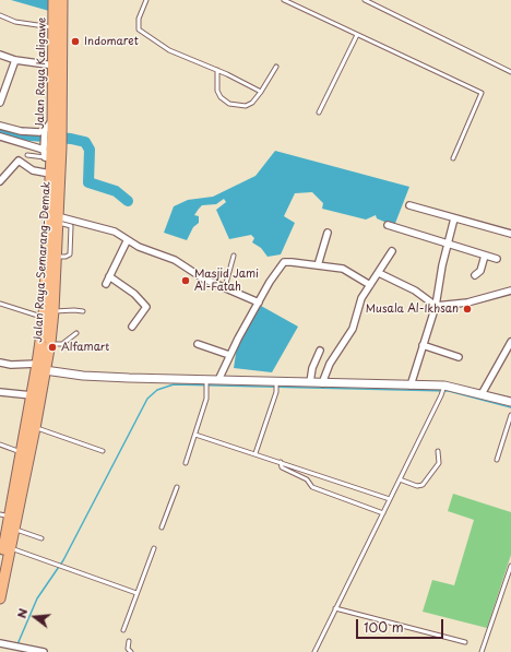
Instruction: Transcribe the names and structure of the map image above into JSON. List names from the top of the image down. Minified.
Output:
{"streets":{"highway":["Jalan Raya Kaligawe","Jalan Raya Semarang-Demak"]},"crossings":[["Jalan Raya Kaligawe","Jalan Raya Semarang-Demak"]],"places":["Indomaret","Masjid Jami Al-Fatah","Musala Al-Ikhsan","Alfamart"],"scale_bar":"100 m","north":"left"}
